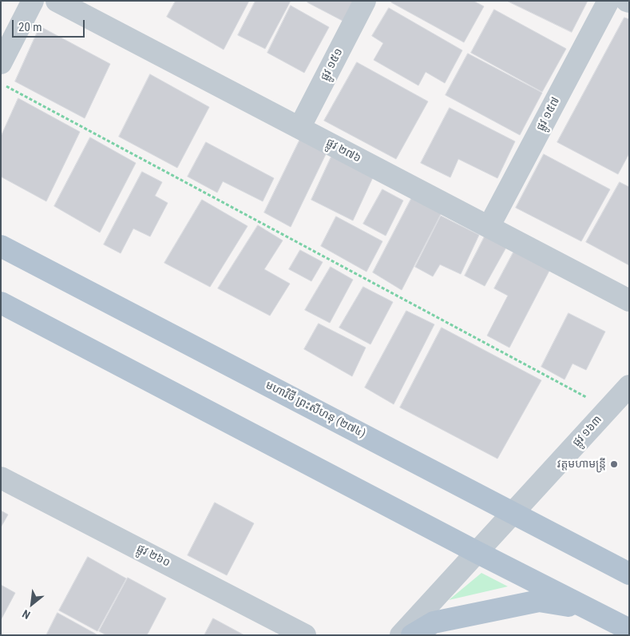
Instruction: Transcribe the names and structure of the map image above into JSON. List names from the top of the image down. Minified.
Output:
{"streets":{"main road":["មហាវិថី ព្រះសីហនុ (២៧៤)"],"street":["ផ្លូវ ១៥១","ផ្លូវ ១៥៧","ផ្លូវ ២៧៦","ផ្លូវ ១៦៣","ផ្លូវ ២៦០"]},"crossings":[["ផ្លូវ ១៥១","ផ្លូវ ២៧៦"],["ផ្លូវ ១៥៧","ផ្លូវ ២៧៦"],["មហាវិថី ព្រះសីហនុ (២៧៤)","ផ្លូវ ១៦៣"]],"places":["វត្តមហាមន្រ្តី"],"scale_bar":"20 m","north":"bottom left"}
